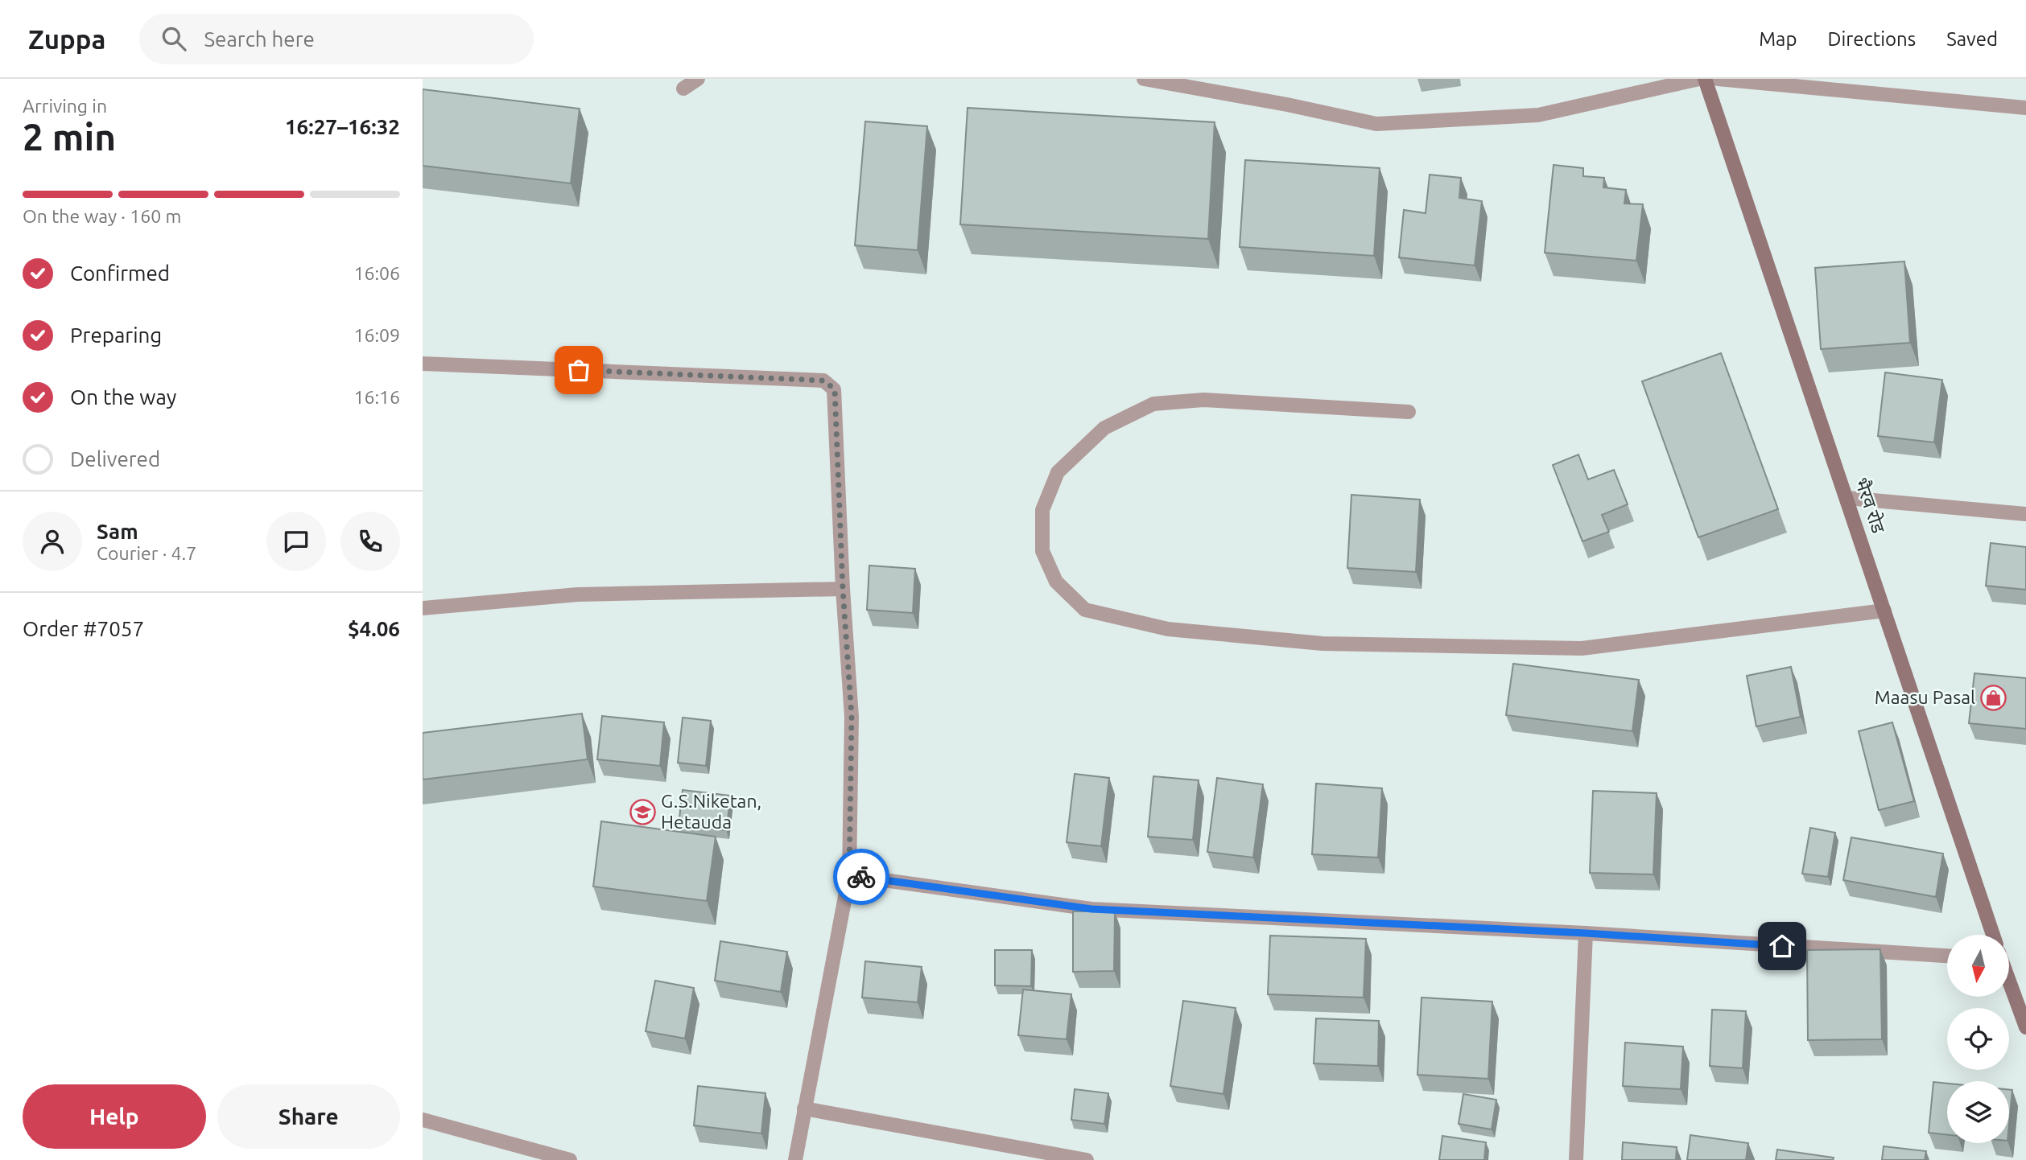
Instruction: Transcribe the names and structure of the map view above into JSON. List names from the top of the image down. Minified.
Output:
{"streets":{"main road":["भैरव रोड"]},"places":{"shop":["Maasu Pasal"],"school or university":["G.S.Niketan, Hetauda"]},"north":"bottom","page":{"header":"Zuppa","search":"Search here","nav":["Map","Directions","Saved"],"heading":["2 min","Arriving in","16:27–16:32"],"panel":["Sam","Courier · 4.7","Order #7057","$4.06"],"bar":"On the way · 160 m","list":[["Confirmed","16:06"],["Preparing","16:09"],["On the way","16:16"],"Delivered"],"buttons":["Help","Share"]}}
